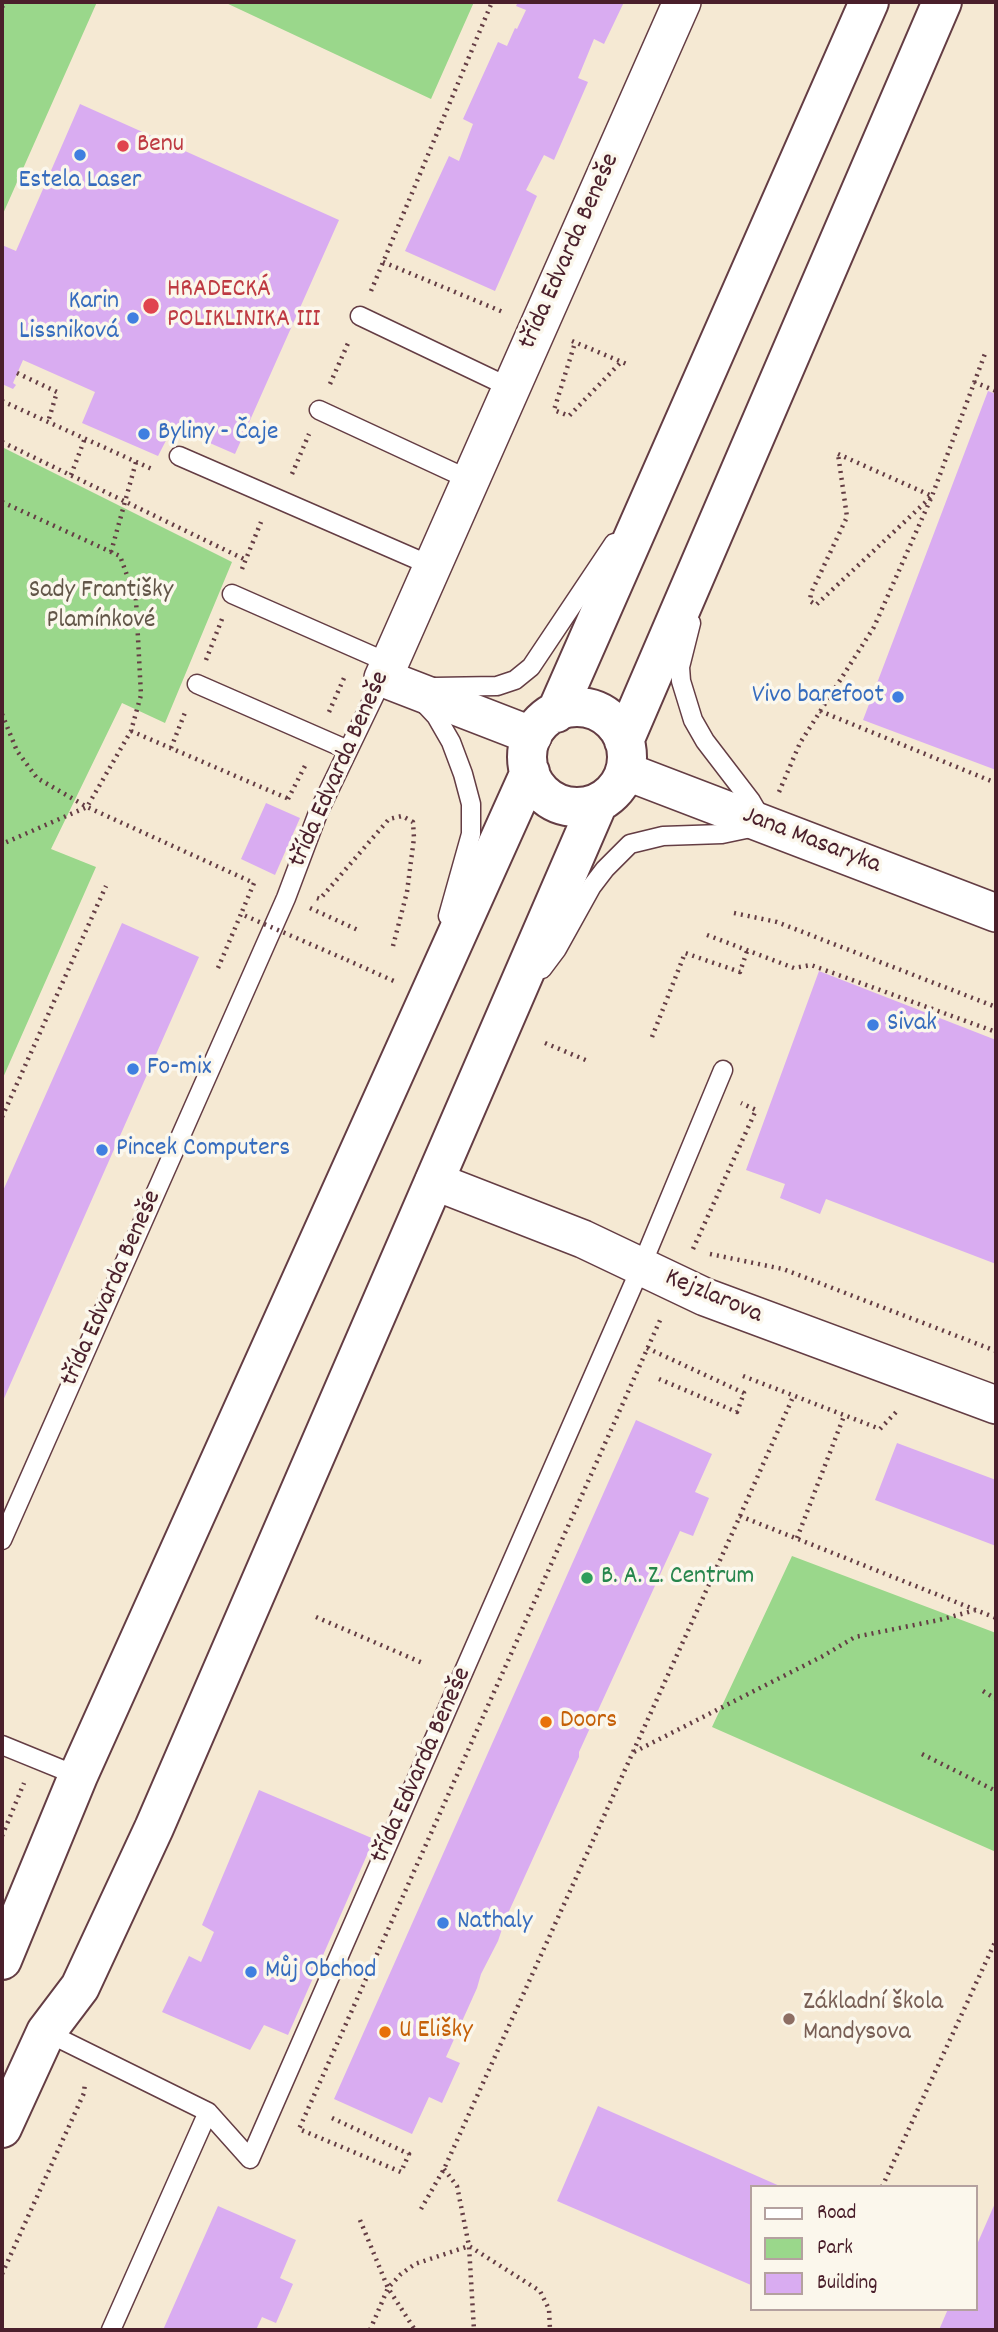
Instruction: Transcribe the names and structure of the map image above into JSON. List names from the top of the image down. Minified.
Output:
{"streets":{"street":["třída Edvarda Beneše","Jana Masaryka","Kejzlarova"]},"crossings":[["třída Edvarda Beneše","Kejzlarova"]],"parks":["Sady Františky Plamínkové"],"places":["Benu","Estela Laser","HRADECKÁ POLIKLINIKA III","Karin Lissniková","Byliny - Čaje","Vivo barefoot","Sivak","Fo-mix","Pincek Computers","B. A. Z. Centrum","Doors","Nathaly","Můj Obchod","Základní škola Mandysova","U Elišky"],"legend":["Road","Park","Building"]}
